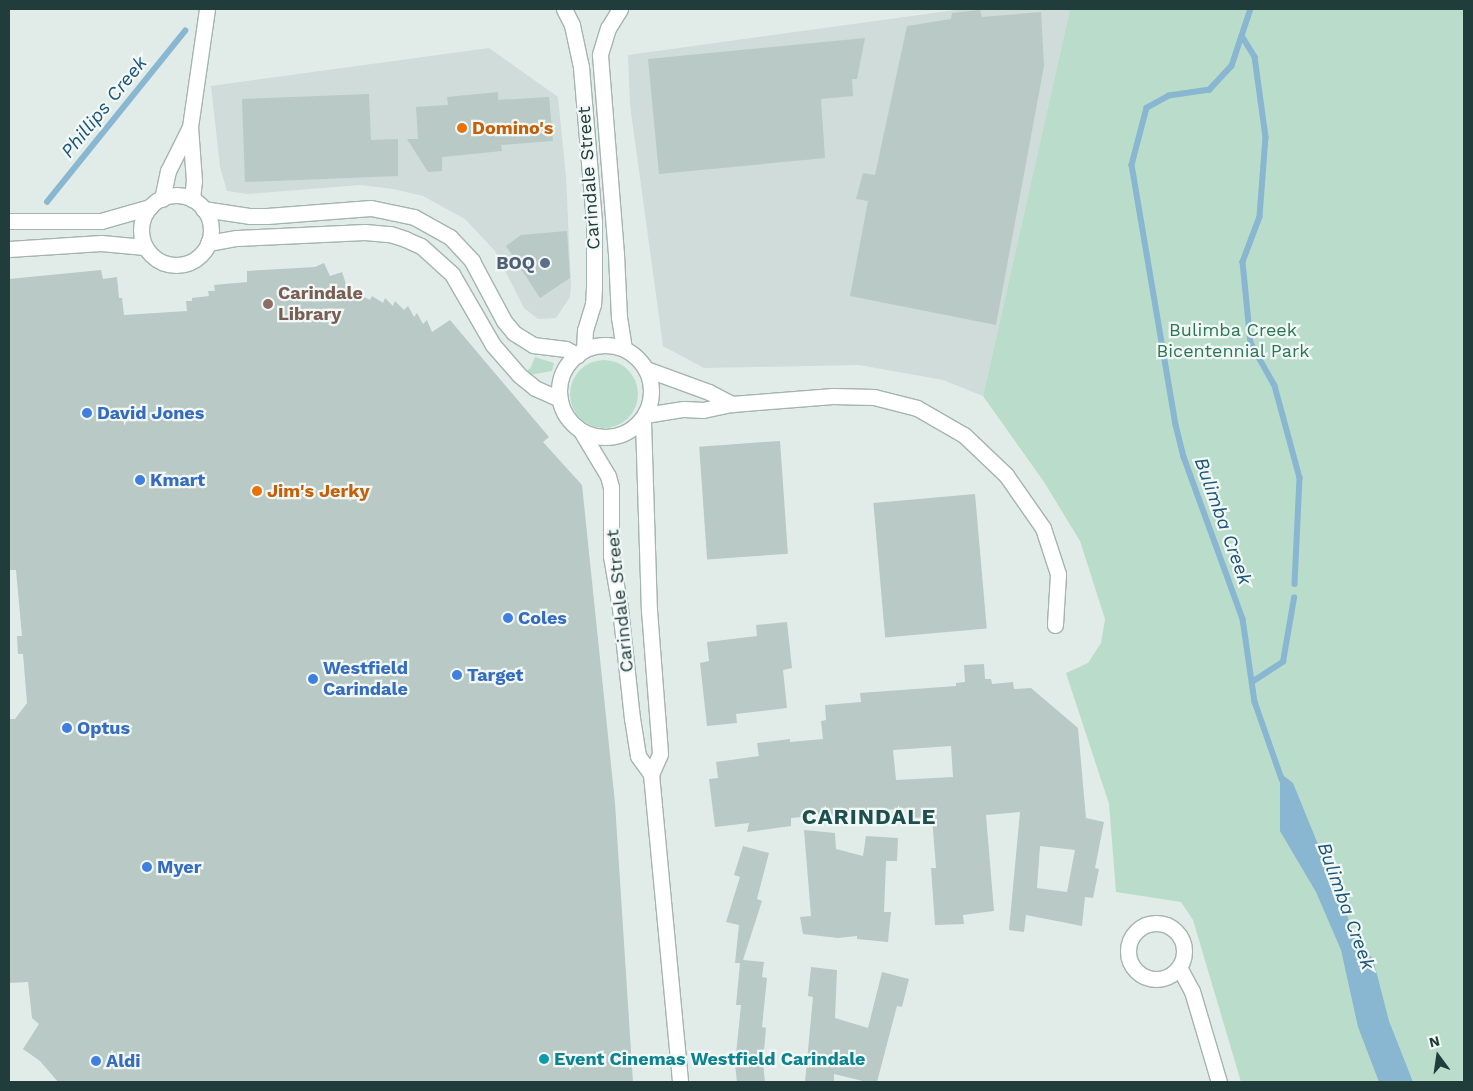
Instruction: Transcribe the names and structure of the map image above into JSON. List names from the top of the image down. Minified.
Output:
{"streets":{"street":["Carindale Street"]},"districts":["CARINDALE"],"water":["Phillips Creek","Bulimba Creek"],"parks":["Bulimba Creek Bicentennial Park"],"places":["Domino's","BOQ","Carindale Library","David Jones","Kmart","Jim's Jerky","Coles","Target","Westfield Carindale","Optus","Myer","Event Cinemas Westfield Carindale","Aldi"],"north":"top"}
